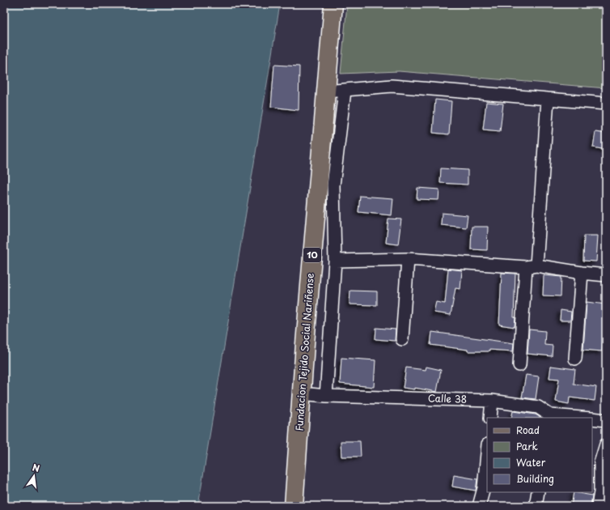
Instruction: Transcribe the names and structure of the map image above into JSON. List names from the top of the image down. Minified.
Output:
{"streets":{"main road":["10","Fundacion Tejido Social Nariñense"],"street":["Calle 38"]},"crossings":[["Fundacion Tejido Social Nariñense","Calle 38"]],"legend":["Road","Park","Water","Building"],"north":"top"}
